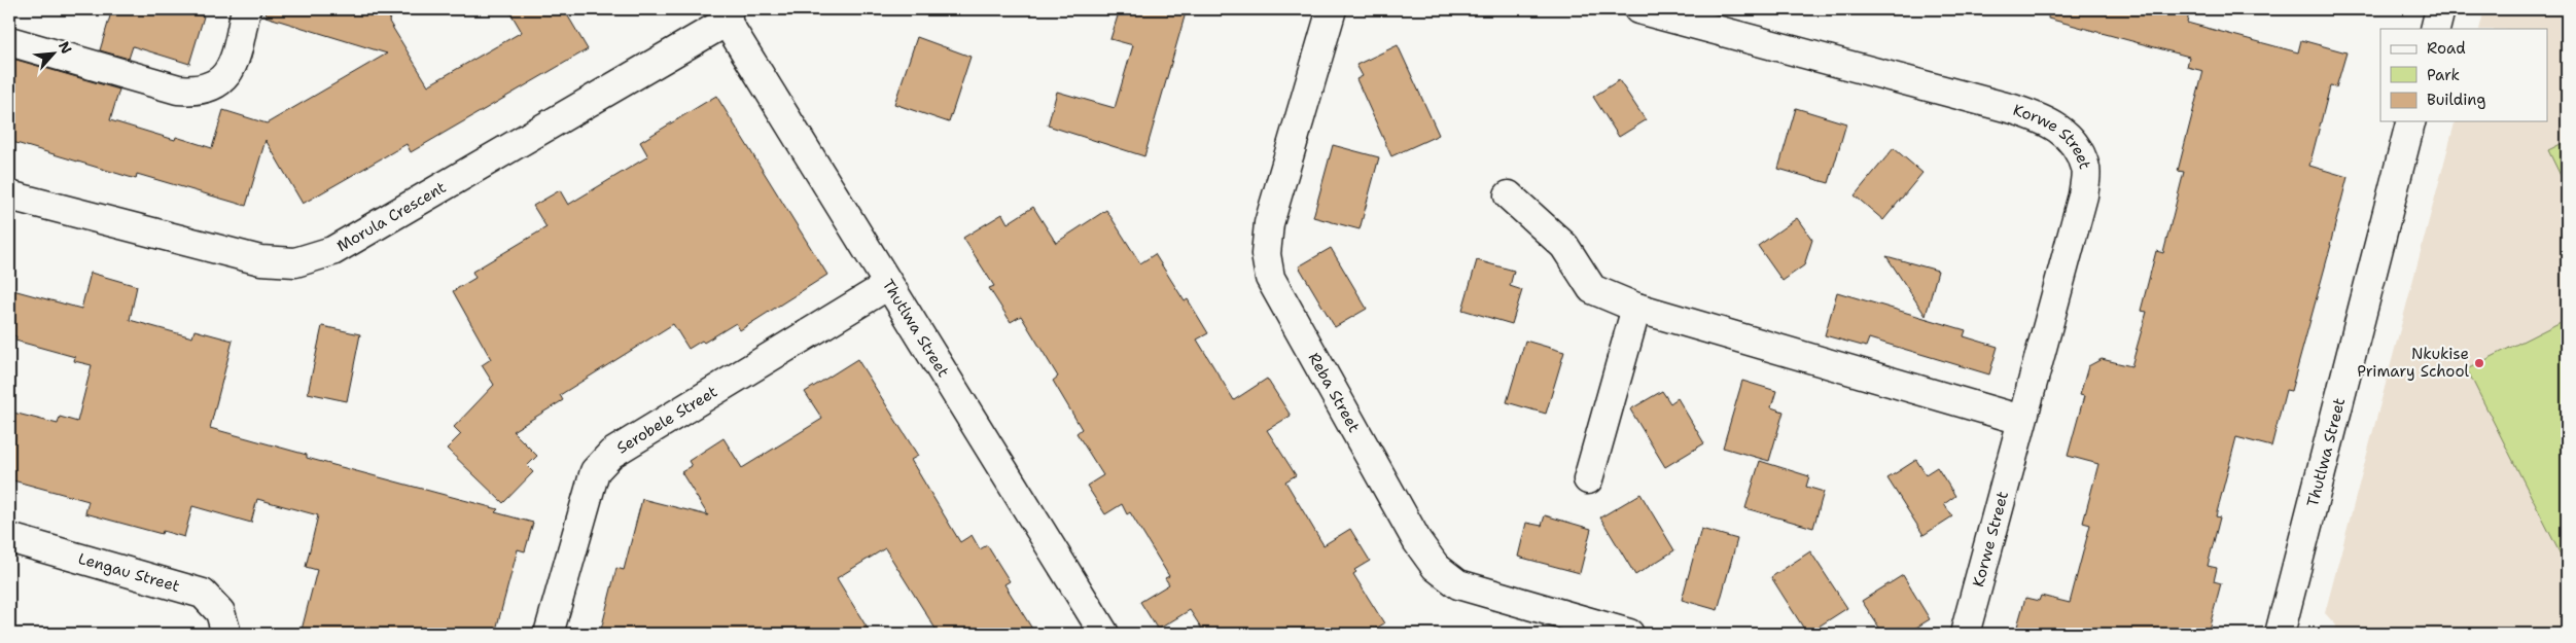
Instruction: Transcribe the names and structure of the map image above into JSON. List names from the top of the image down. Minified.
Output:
{"streets":{"street":["Korwe Street","Morula Crescent","Thutlwa Street","Reba Street","Serobele Street","Lengau Street"]},"crossings":[["Morula Crescent","Thutlwa Street"],["Thutlwa Street","Serobele Street"]],"places":["Nkukise Primary School"],"legend":["Road","Park","Building"],"north":"top right"}
